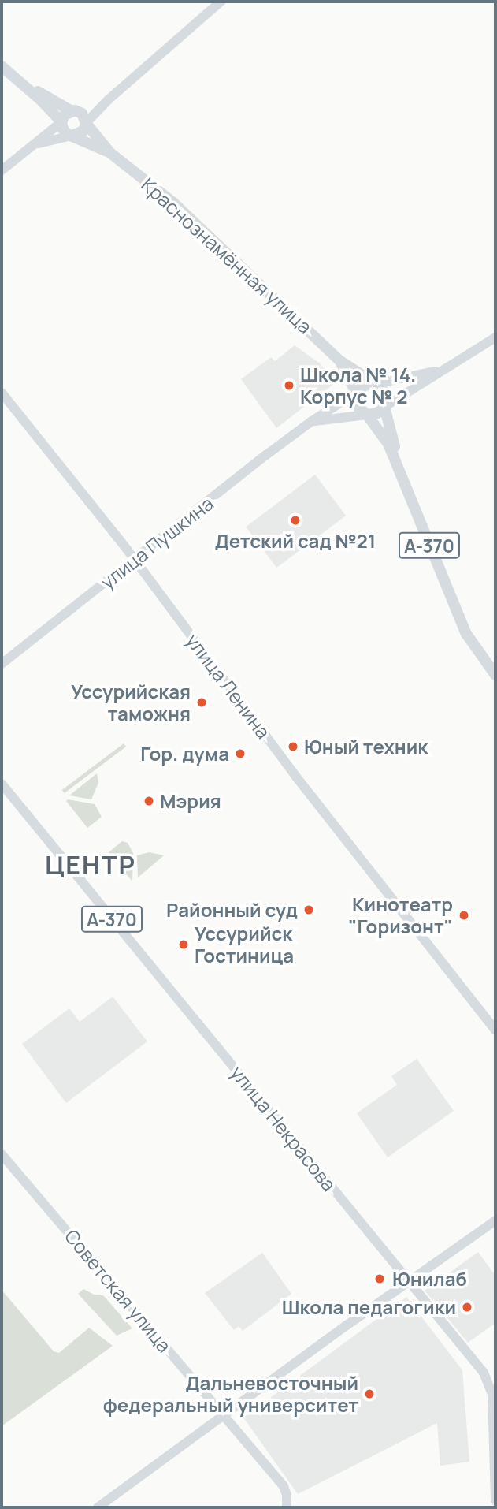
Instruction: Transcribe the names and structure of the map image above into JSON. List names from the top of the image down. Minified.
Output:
{"streets":{"highway":["Краснознамённая улица","А-370"],"main road":["улица Пушкина","улица Ленина","улица Некрасова","Советская улица"]},"crossings":[["Краснознамённая улица","улица Пушкина"],["Краснознамённая улица","А-370"],["улица Пушкина","А-370"],["улица Пушкина","улица Ленина"]],"districts":["ЦЕНТР"],"places":["Школа № 14. Корпус № 2","Детский сад №21","Уссурийская таможня","Юный техник","Гор. дума","Мэрия","Районный суд","Кинотеатр \"Горизонт\"","Уссурийск Гостиница","Юнилаб","Школа педагогики","Дальневосточный федеральный университет"]}
